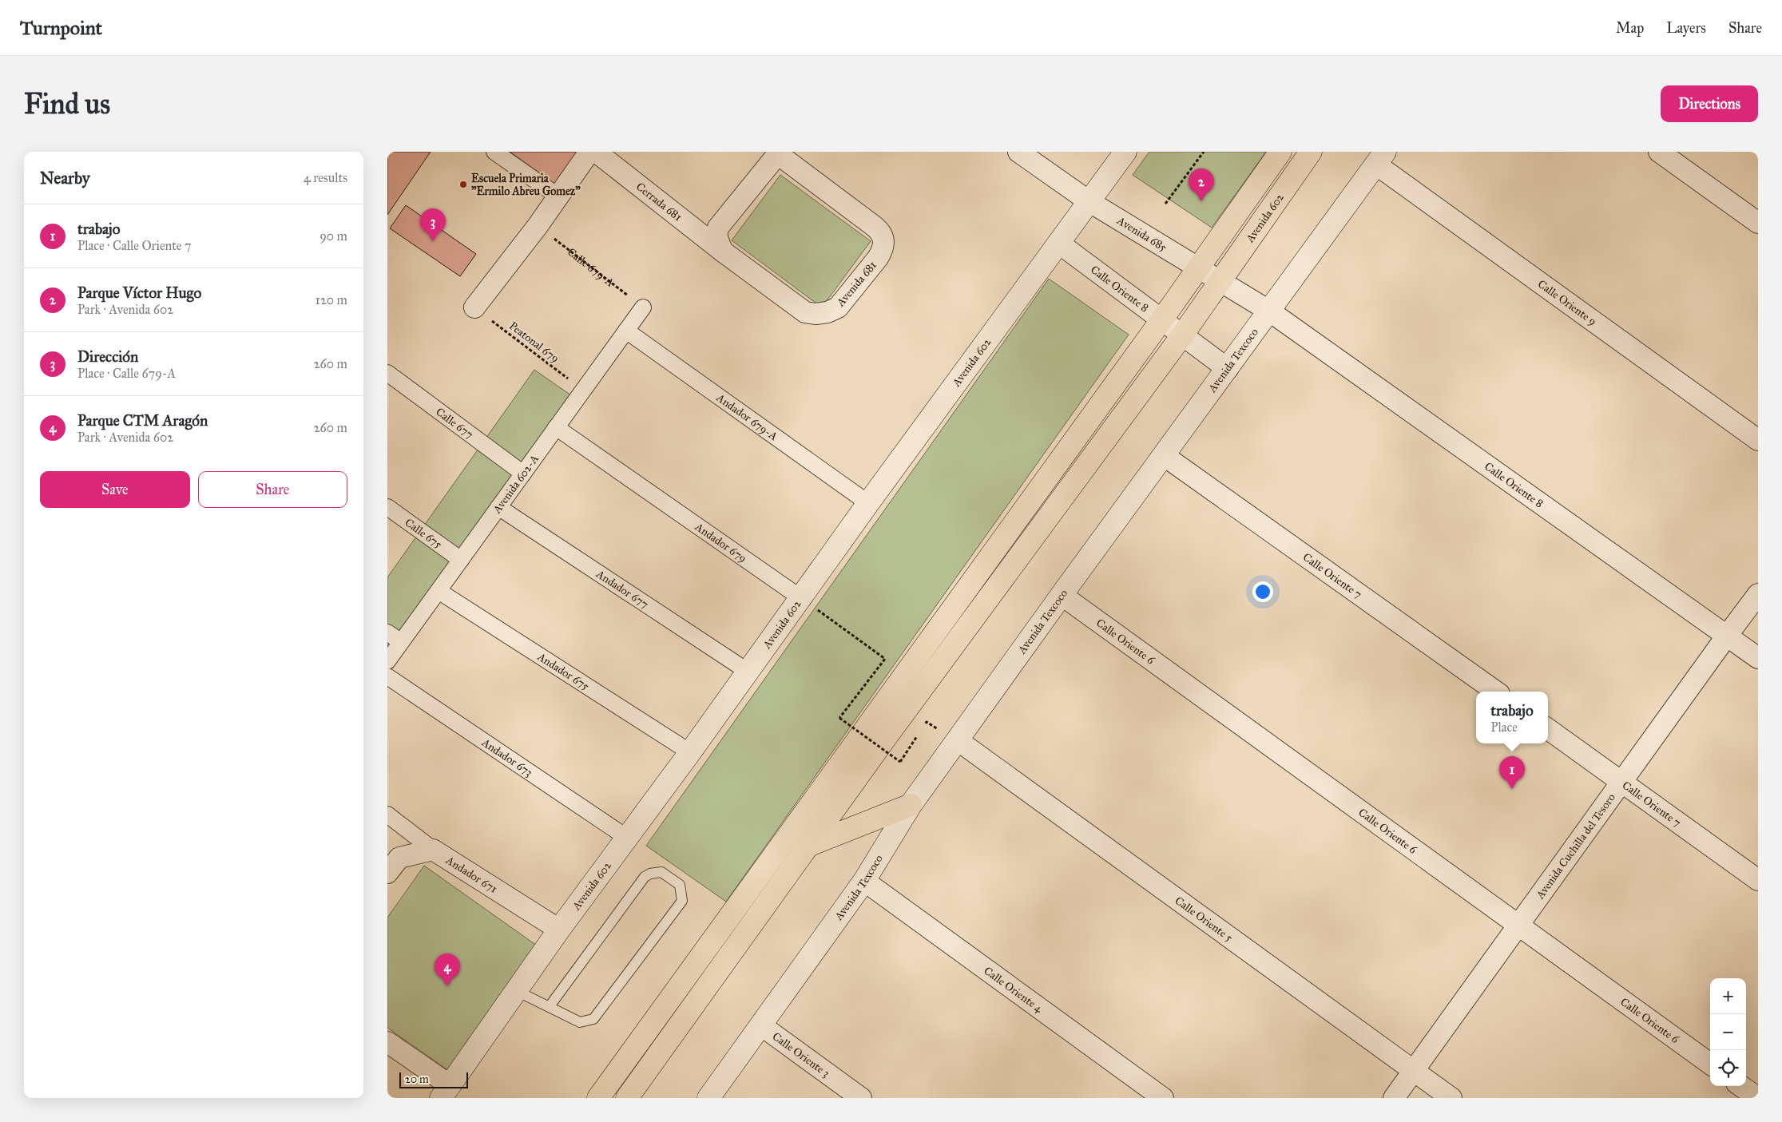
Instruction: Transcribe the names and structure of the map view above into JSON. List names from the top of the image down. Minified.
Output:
{"streets":{"main road":["Avenida 602","Avenida Texcoco"],"street":["Cerrada 681","Avenida 685","Avenida 681","Calle Oriente 8","Calle Oriente 9","Andador 679-A","Calle 677","Avenida 602-A","Calle 675","Andador 679","Calle Oriente 7","Andador 677","Calle Oriente 6","Andador 675","Andador 673","Avenida Cuchilla del Tesoro","Andador 671","Calle Oriente 5","Calle Oriente 4","Calle Oriente 3"],"path":["Calle 679-A","Peatonal 679"]},"crossings":[["Cerrada 681","Avenida 681"],["Avenida 602","Avenida 685"],["Avenida 602","Calle Oriente 8"],["Avenida 602","Andador 679-A"],["Avenida 602","Andador 679"],["Avenida 602","Andador 677"],["Avenida 602","Andador 675"],["Avenida 602","Andador 673"],["Avenida 602","Andador 671"],["Avenida 685","Calle Oriente 8"],["Avenida 685","Avenida Texcoco"],["Calle 679-A","Avenida 602-A"],["Calle Oriente 8","Avenida Texcoco"],["Calle Oriente 8","Avenida Cuchilla del Tesoro"],["Calle Oriente 9","Avenida Texcoco"],["Peatonal 679","Avenida 602-A"],["Avenida Texcoco","Calle Oriente 7"],["Avenida Texcoco","Calle Oriente 6"],["Avenida Texcoco","Calle Oriente 5"],["Avenida Texcoco","Calle Oriente 4"],["Avenida Texcoco","Calle Oriente 3"],["Andador 679-A","Avenida 602-A"],["Calle 677","Avenida 602-A"],["Avenida 602-A","Calle 675"],["Avenida 602-A","Andador 679"],["Avenida 602-A","Andador 677"],["Avenida 602-A","Andador 675"],["Calle Oriente 7","Avenida Cuchilla del Tesoro"],["Calle Oriente 6","Avenida Cuchilla del Tesoro"],["Avenida Cuchilla del Tesoro","Calle Oriente 5"]],"places":["Escuela Primaria \"Ermilo Abreu Gomez\""],"scale_bar":"20 m","page":{"header":"Turnpoint","nav":["Map","Layers","Share"],"buttons":["Directions",["Save","Share"]],"title":"Find us","heading":["Nearby","4 results"],"pins":["2","3","1","4"],"list":[{"mark":"1","name":"trabajo","note":"Place · Calle Oriente 7","value":"90 m"},{"mark":"2","name":"Parque Víctor Hugo","note":"Park · Avenida 602","value":"120 m"},{"mark":"3","name":"Dirección","note":"Place · Calle 679-A","value":"260 m"},{"mark":"4","name":"Parque CTM Aragón","note":"Park · Avenida 602","value":"260 m"}],"popup":["trabajo","Place"],"map_buttons":["+","−"],"scale":"20 m"}}
